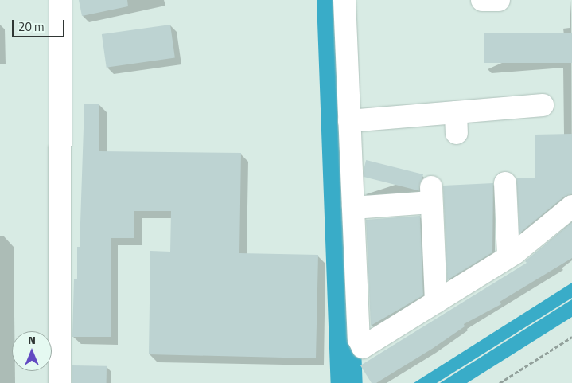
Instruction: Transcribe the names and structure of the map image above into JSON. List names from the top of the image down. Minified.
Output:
{"scale_bar":"20 m","north":"top"}
